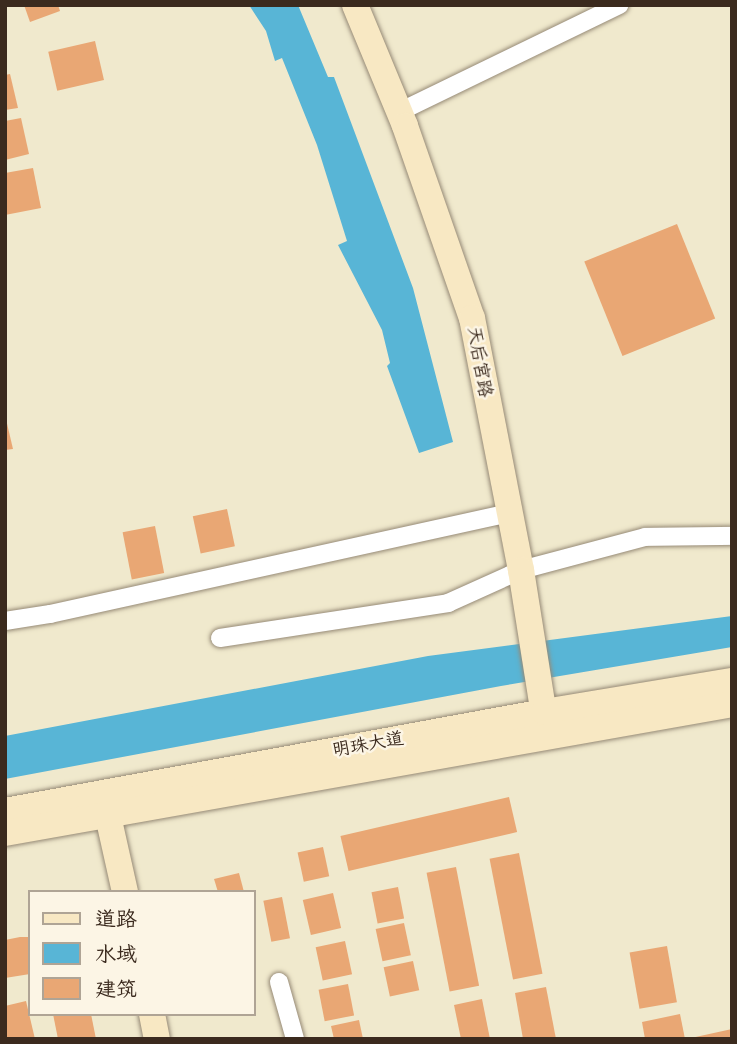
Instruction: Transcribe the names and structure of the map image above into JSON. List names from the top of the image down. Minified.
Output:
{"streets":{"main road":["天后宫路","明珠大道"]},"crossings":[["天后宫路","明珠大道"]],"legend":["道路","水域","建筑"]}
